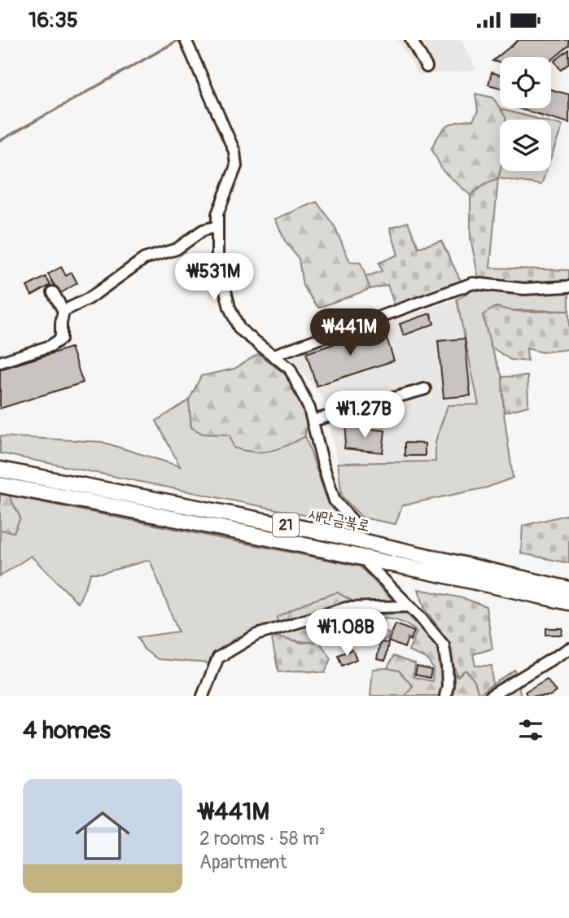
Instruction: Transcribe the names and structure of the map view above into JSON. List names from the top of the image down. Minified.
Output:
{"streets":{"highway":["새만금북로","21"]},"page":{"status":"16:35","price":["₩531M","₩441M","₩1.27B","₩1.08B"],"heading":"4 homes","list":[{"name":"₩441M","note":"2 rooms · 58 m² · Apartment"}]}}
